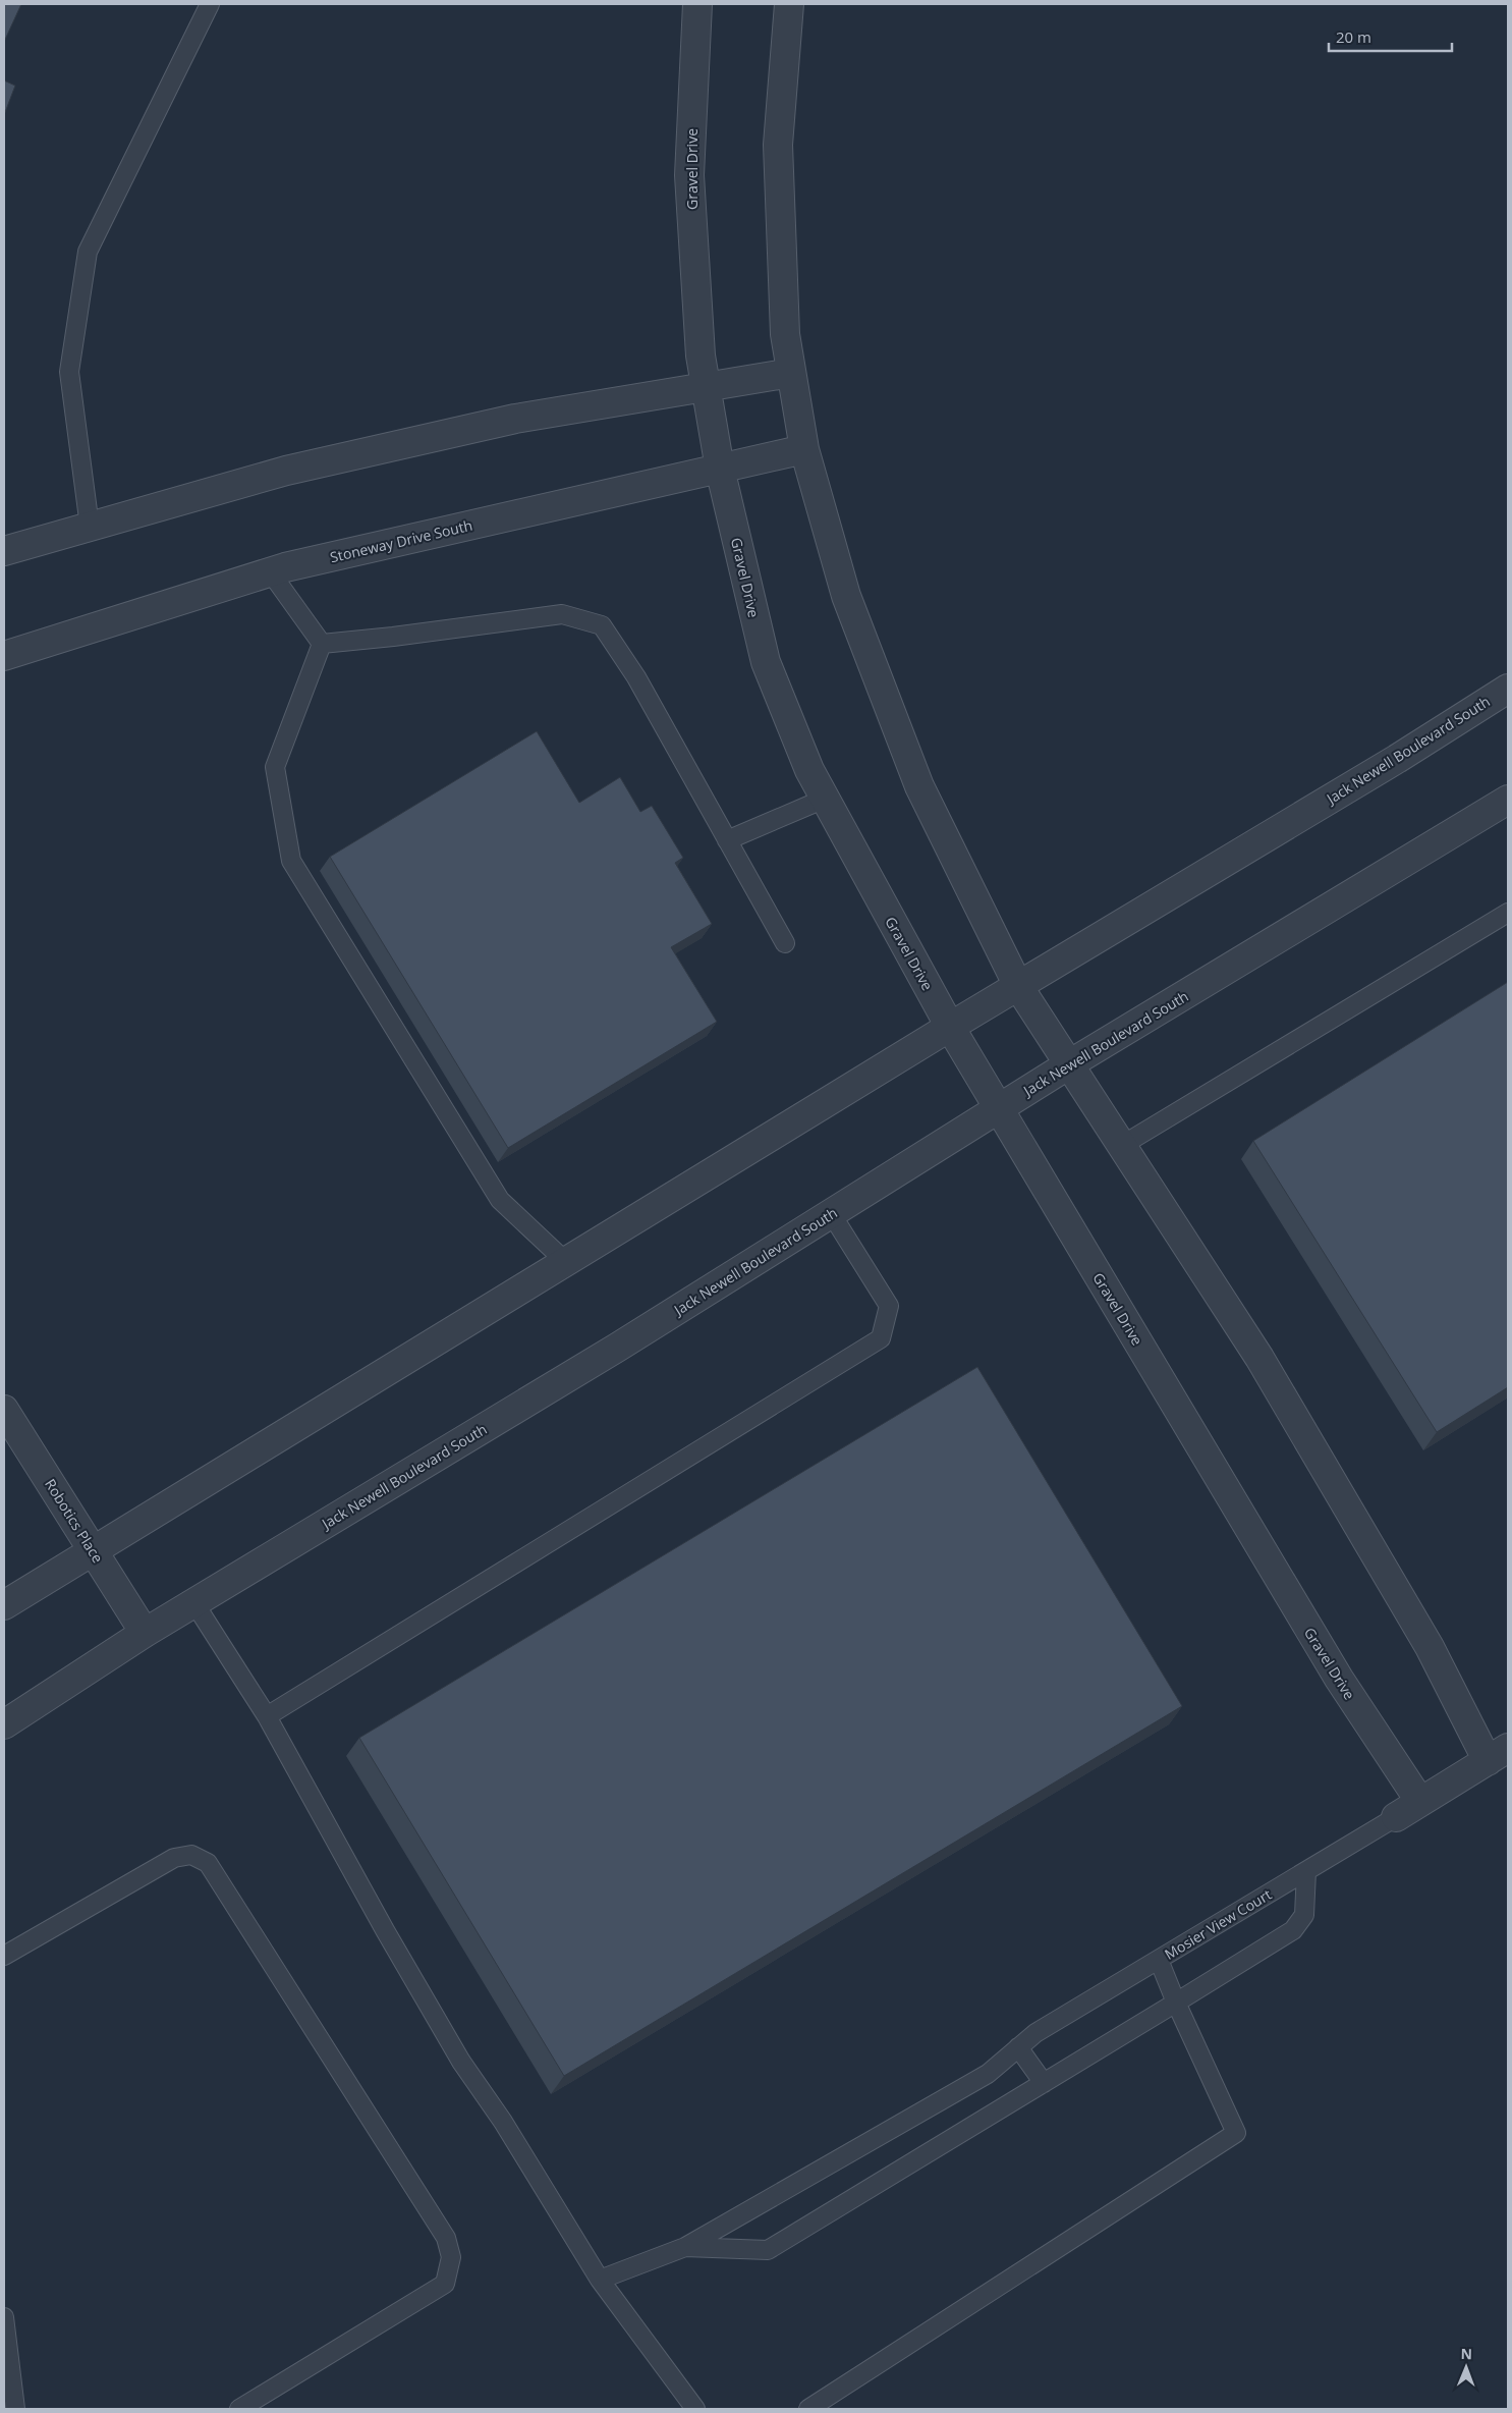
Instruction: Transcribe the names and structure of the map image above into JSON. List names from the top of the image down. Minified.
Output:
{"streets":{"street":["Gravel Drive","Stoneway Drive South","Jack Newell Boulevard South","Robotics Place","Mosier View Court"]},"crossings":[["Gravel Drive","Stoneway Drive South"],["Gravel Drive","Jack Newell Boulevard South"],["Gravel Drive","Mosier View Court"],["Jack Newell Boulevard South","Robotics Place"]],"scale_bar":"20 m","north":"top"}
